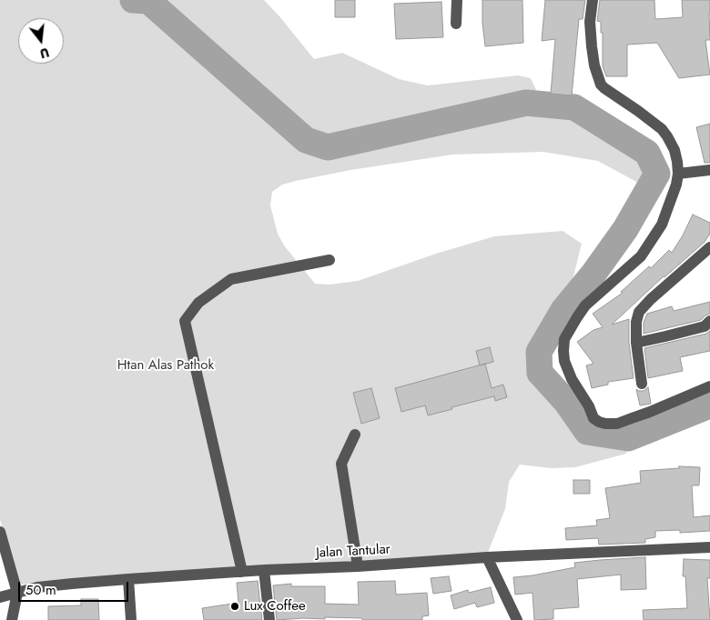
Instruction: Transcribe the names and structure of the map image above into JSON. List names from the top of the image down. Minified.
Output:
{"streets":{"street":["Jalan Tantular"]},"parks":["Htan Alas Pathok"],"places":["Lux Coffee"],"scale_bar":"50 m","north":"bottom"}
